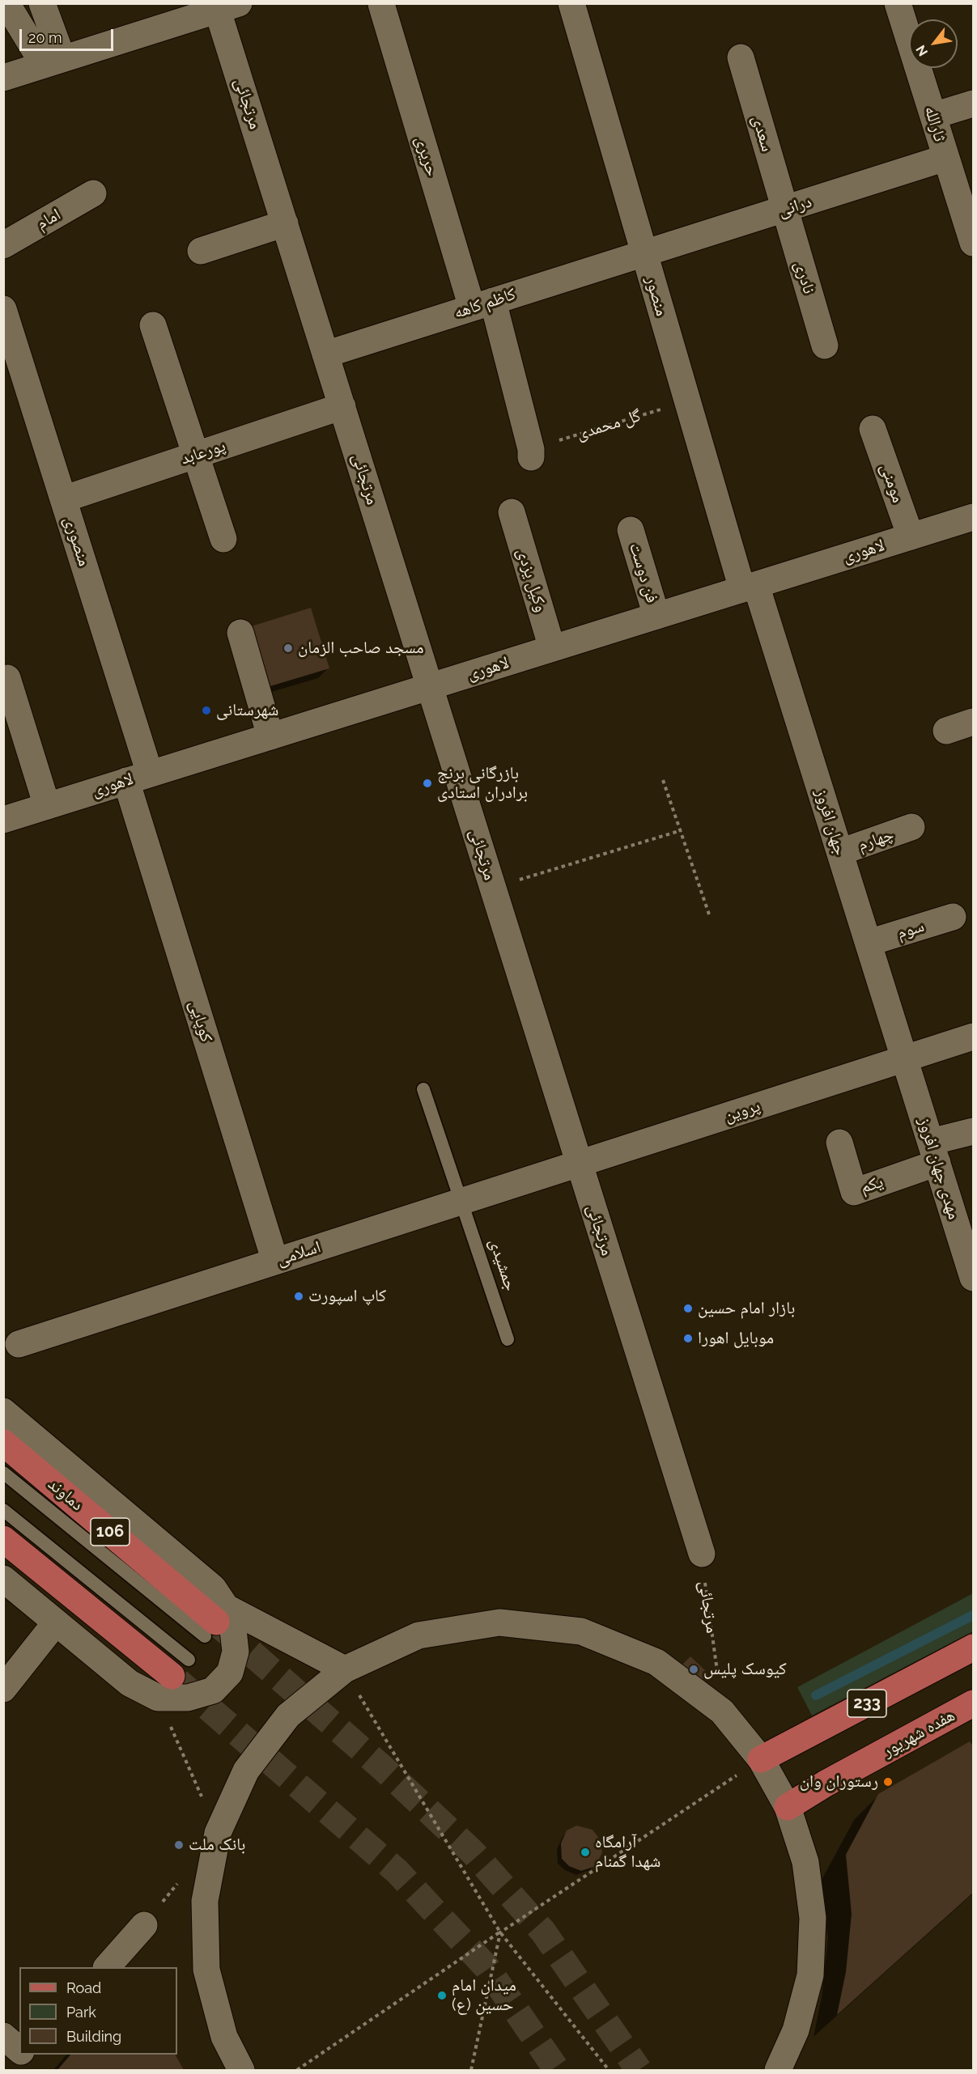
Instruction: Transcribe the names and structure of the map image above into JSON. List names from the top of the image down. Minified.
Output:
{"streets":{"main road":["دماوند","106","233","هفده شهریور"],"street":["مرتجائی","ثارالله","سعدی","حریری","درانی","امام","نادری","منصور","کاظم کاهه","پورعابد","مومنی","منصوری","لاهوری","فن دوست","وکیل یزدی","جهان افروز","چهارم","سوم","کوپایی","پروین","مهدی جهان افروز","یکم","اسلامی"],"lane":["جمشیدی"],"path":["گل محمدی"]},"crossings":[["مرتجائی","کاظم کاهه"],["مرتجائی","پورعابد"],["مرتجائی","لاهوری"],["مرتجائی","پروین"],["مرتجائی","اسلامی"],["ثارالله","درانی"],["سعدی","درانی"],["سعدی","نادری"],["حریری","کاظم کاهه"],["درانی","نادری"],["درانی","منصور"],["درانی","کاظم کاهه"],["منصور","کاظم کاهه"],["منصور","گل محمدی"],["منصور","لاهوری"],["منصور","جهان افروز"],["پورعابد","منصوری"],["مومنی","لاهوری"],["منصوری","لاهوری"],["منصوری","کوپایی"],["لاهوری","فن دوست"],["لاهوری","وکیل یزدی"],["لاهوری","جهان افروز"],["لاهوری","کوپایی"],["جهان افروز","چهارم"],["جهان افروز","سوم"],["جهان افروز","پروین"],["جهان افروز","مهدی جهان افروز"],["کوپایی","اسلامی"],["پروین","مهدی جهان افروز"],["پروین","اسلامی"],["مهدی جهان افروز","یکم"],["اسلامی","جمشیدی"]],"places":["مسجد صاحب الزمان","شهرستانی","بازرگانی برنج برادران استادی","کاپ اسپورت","بازار امام حسین","موبایل اهورا","کیوسک پلیس","رستوران وان","بانک ملت","آرامگاه شهدا گمنام","میدان امام حسین (ع)"],"legend":["Road","Park","Building"],"scale_bar":"20 m","north":"bottom left"}
